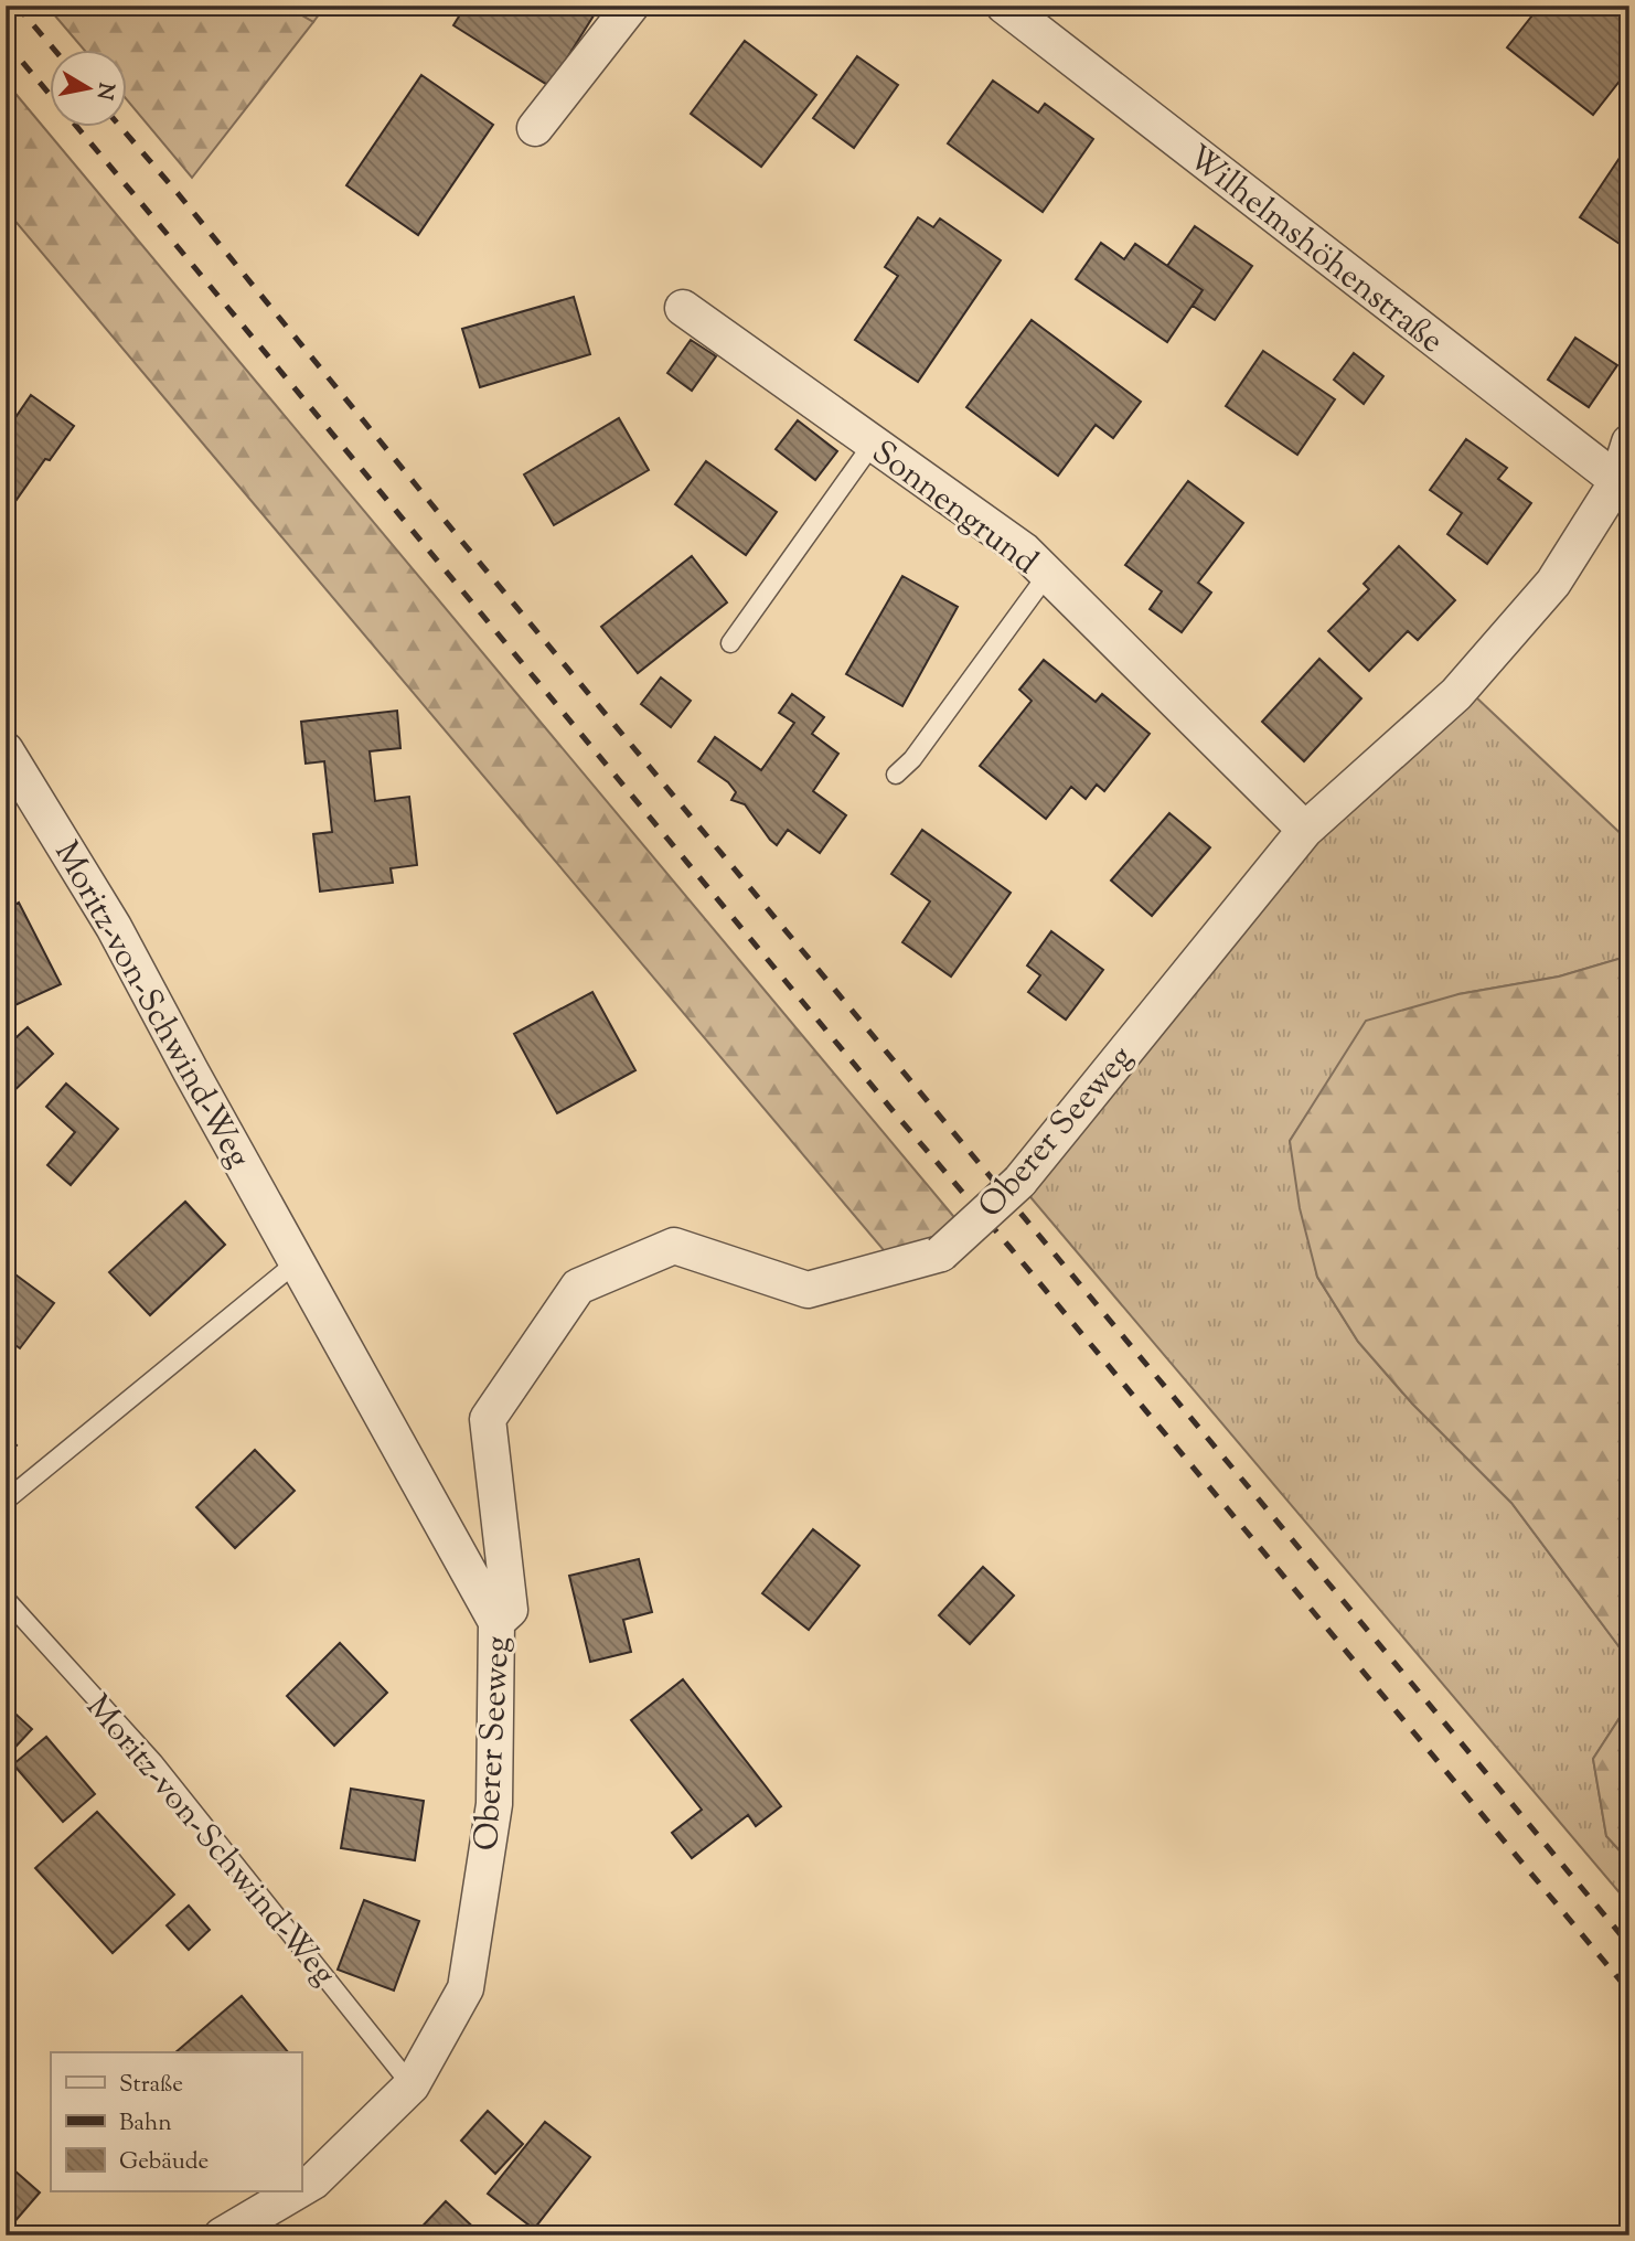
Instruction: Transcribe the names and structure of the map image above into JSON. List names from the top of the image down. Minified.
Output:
{"streets":{"street":["Wilhelmshöhenstraße","Sonnengrund","Moritz-von-Schwind-Weg","Oberer Seeweg"]},"crossings":[["Wilhelmshöhenstraße","Oberer Seeweg"],["Sonnengrund","Oberer Seeweg"],["Moritz-von-Schwind-Weg","Oberer Seeweg"]],"legend":["Straße","Bahn","Gebäude"],"north":"right"}
